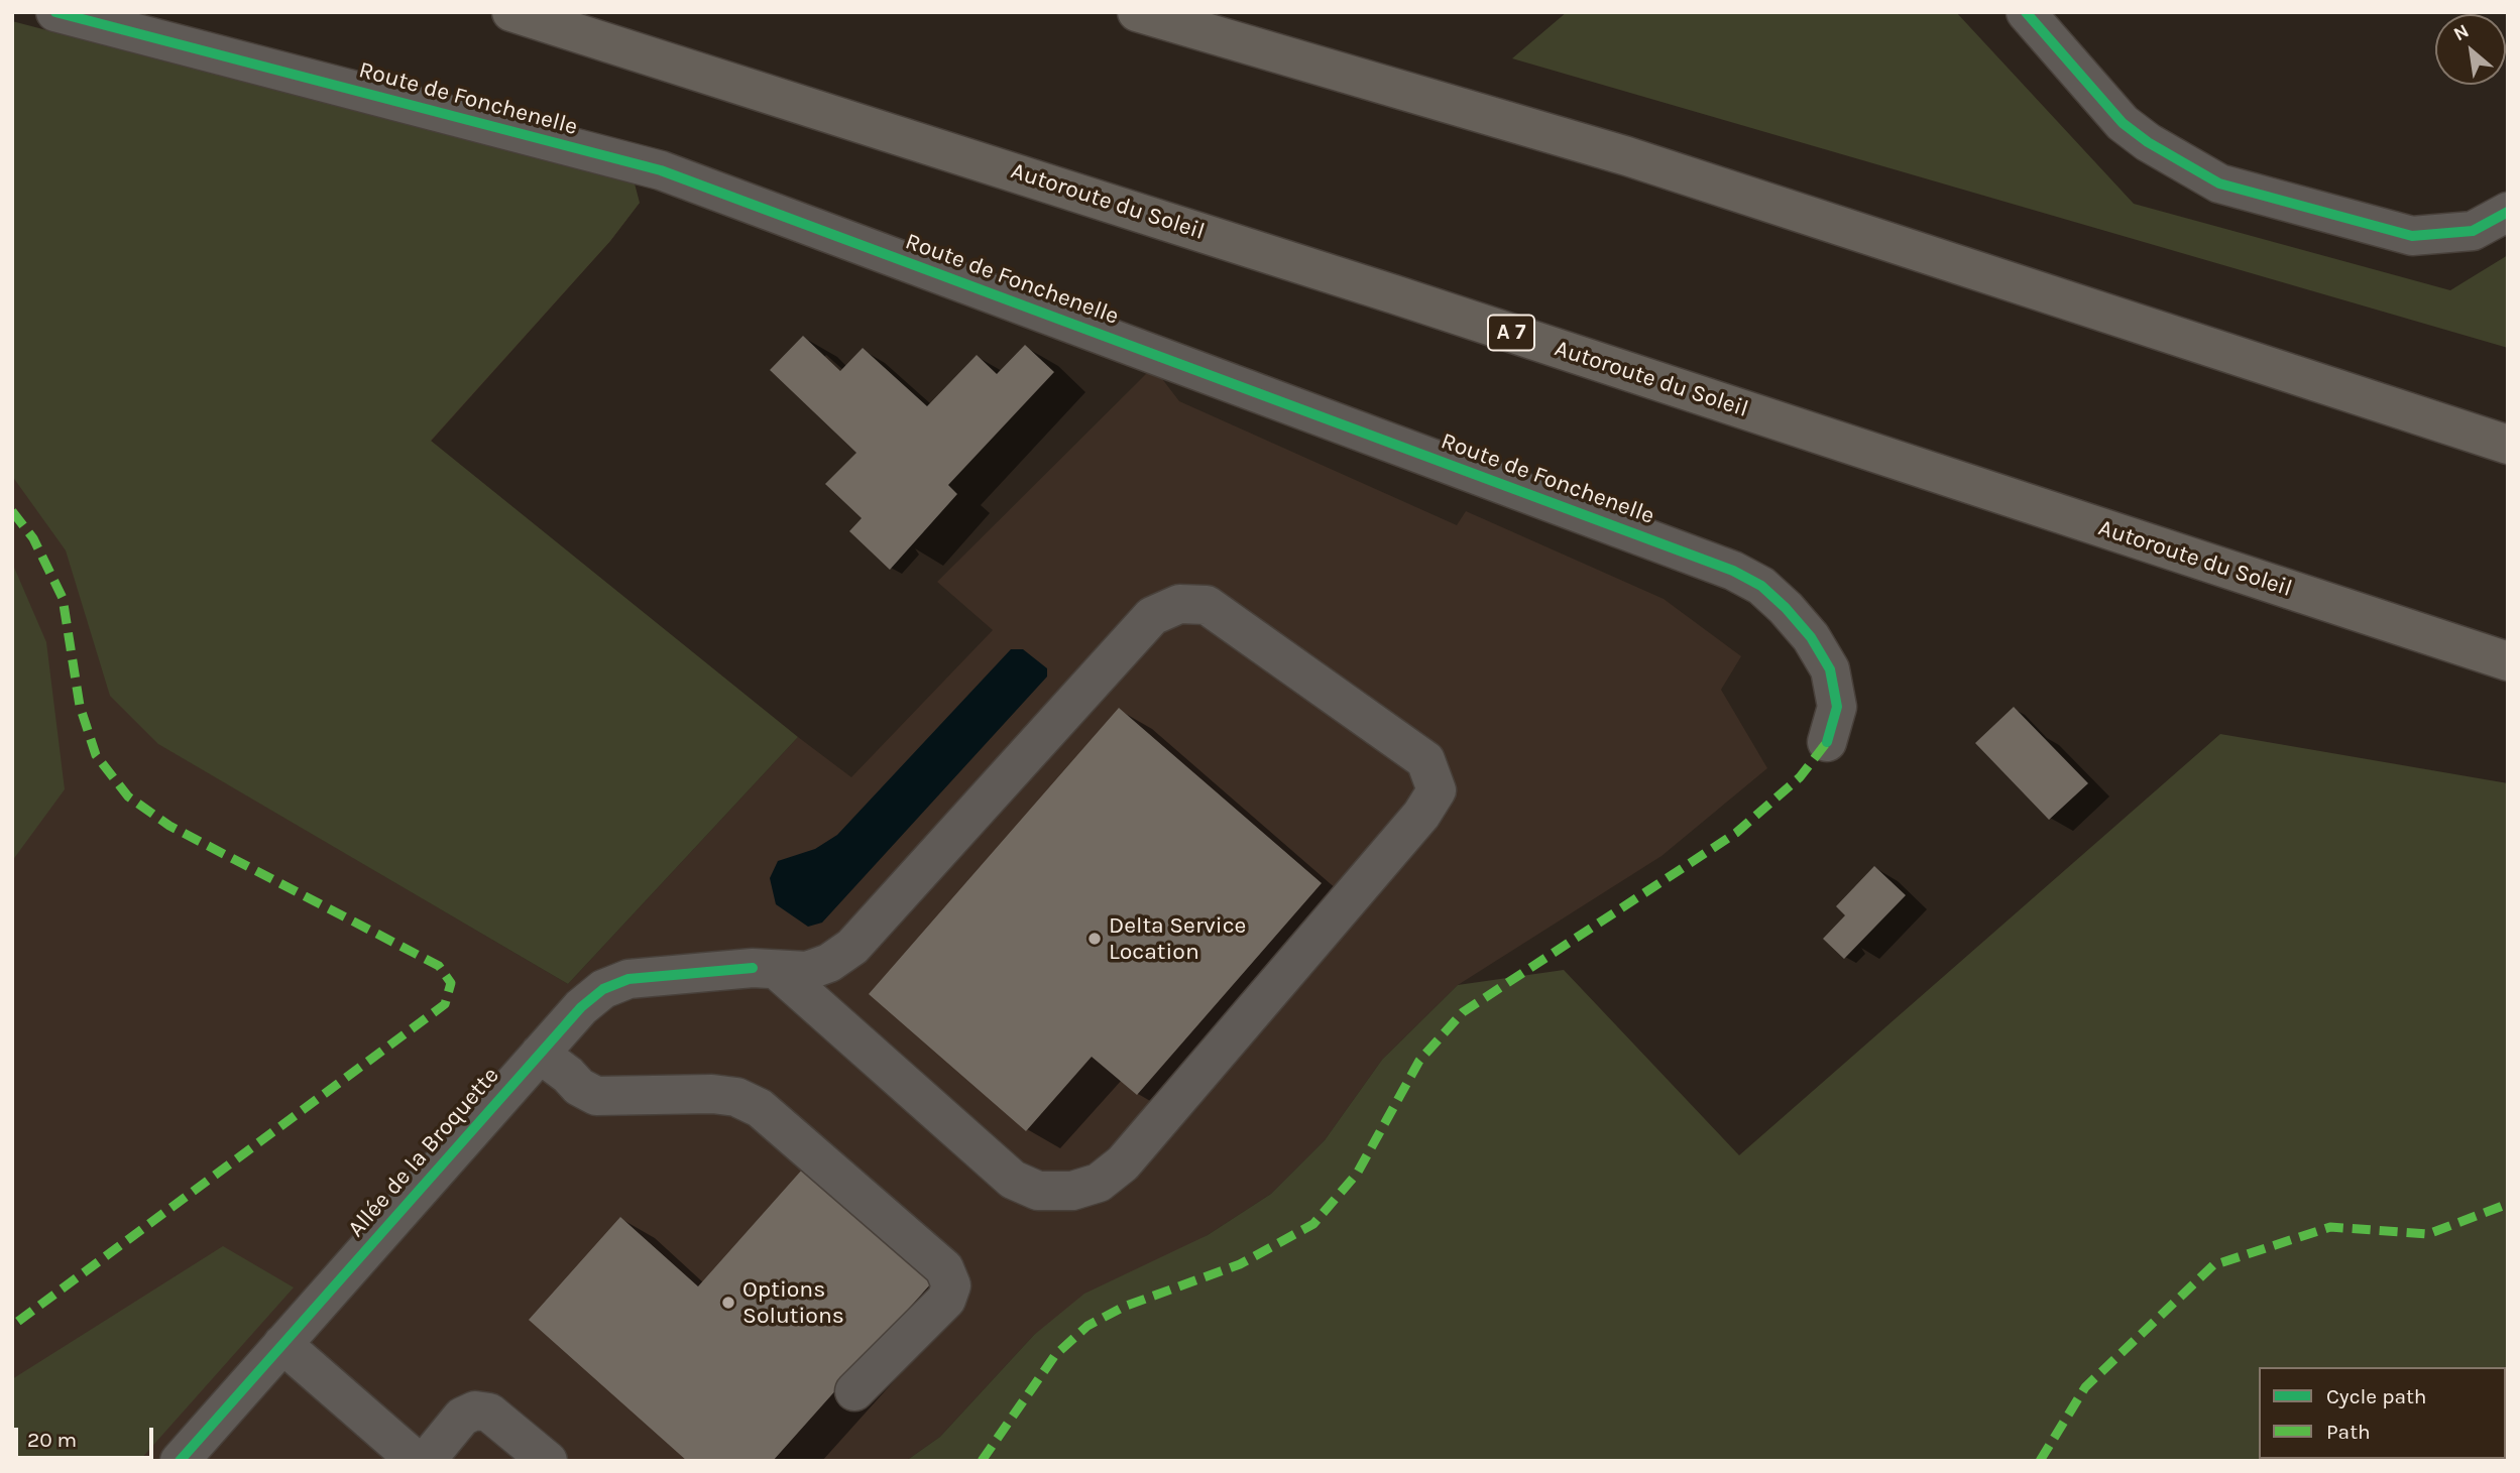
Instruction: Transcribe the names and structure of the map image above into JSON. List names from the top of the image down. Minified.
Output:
{"streets":{"highway":["Autoroute du Soleil","A 7"],"street":["Route de Fonchenelle","Allée de la Broquette"]},"places":["Delta Service Location","Options Solutions"],"legend":["Cycle path","Path"],"scale_bar":"20 m","north":"top left"}
